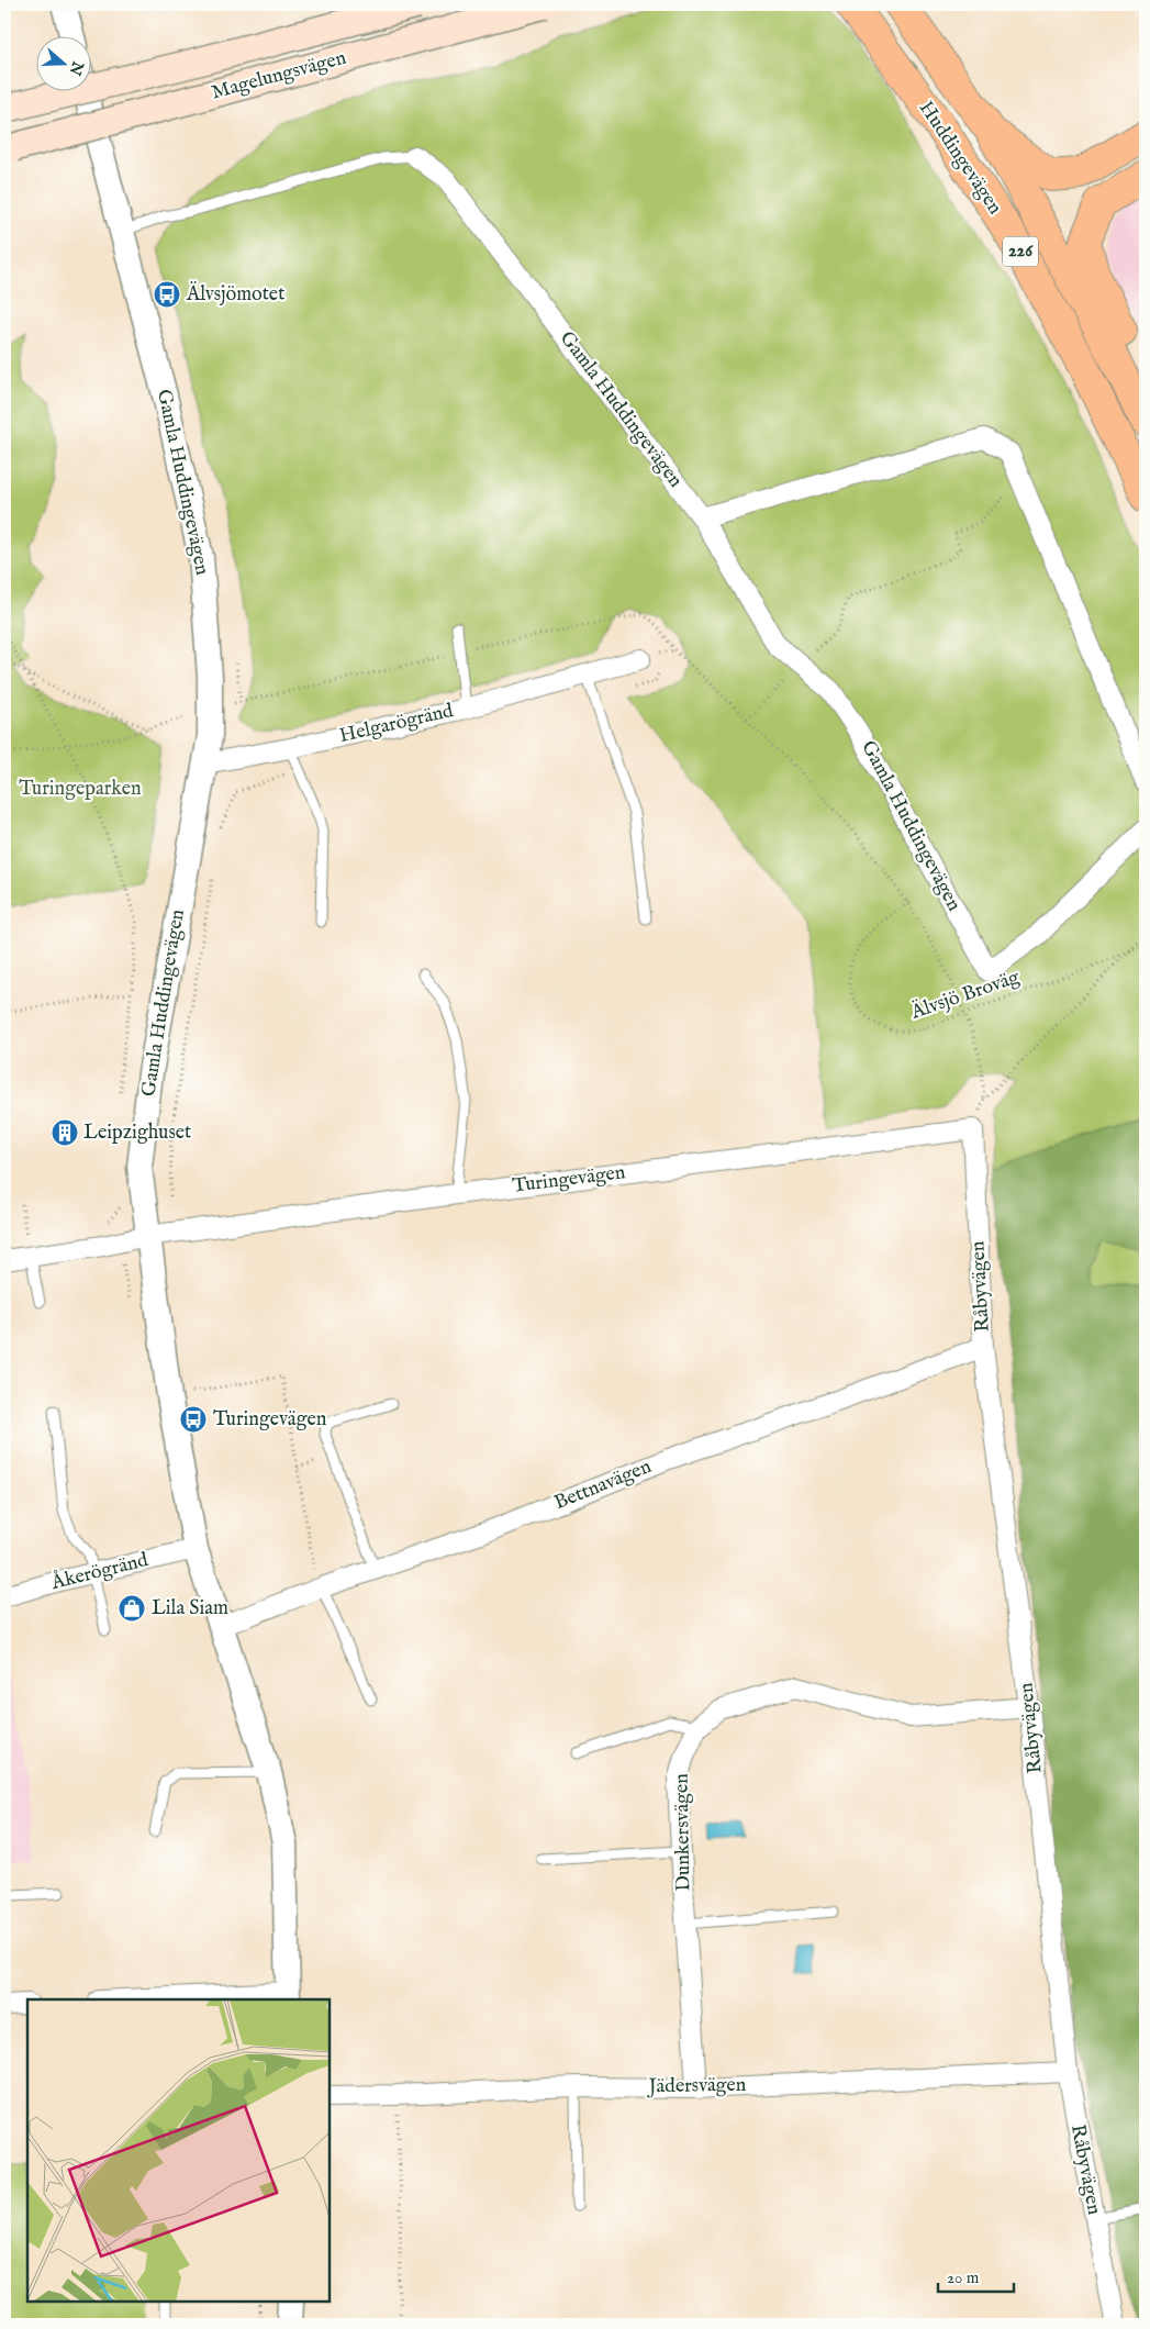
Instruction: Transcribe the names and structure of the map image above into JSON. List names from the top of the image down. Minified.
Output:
{"streets":{"main road":["Magelungsvägen","Huddingevägen","226"],"street":["Gamla Huddingevägen","Helgarögränd","Turingevägen","Råbyvägen","Bettnavägen","Åkerögränd","Dunkersvägen","Jädersvägen"],"path":["Älvsjö Broväg"]},"crossings":[["Gamla Huddingevägen","Helgarögränd"],["Gamla Huddingevägen","Turingevägen"],["Gamla Huddingevägen","Bettnavägen"],["Gamla Huddingevägen","Åkerögränd"],["Turingevägen","Råbyvägen"],["Råbyvägen","Bettnavägen"],["Råbyvägen","Dunkersvägen"],["Råbyvägen","Jädersvägen"],["Dunkersvägen","Jädersvägen"]],"parks":["Turingeparken"],"places":{"bus stop":["Älvsjömotet","Turingevägen"],"building":["Leipzighuset"],"shop":["Lila Siam"]},"scale_bar":"20 m","north":"right"}
